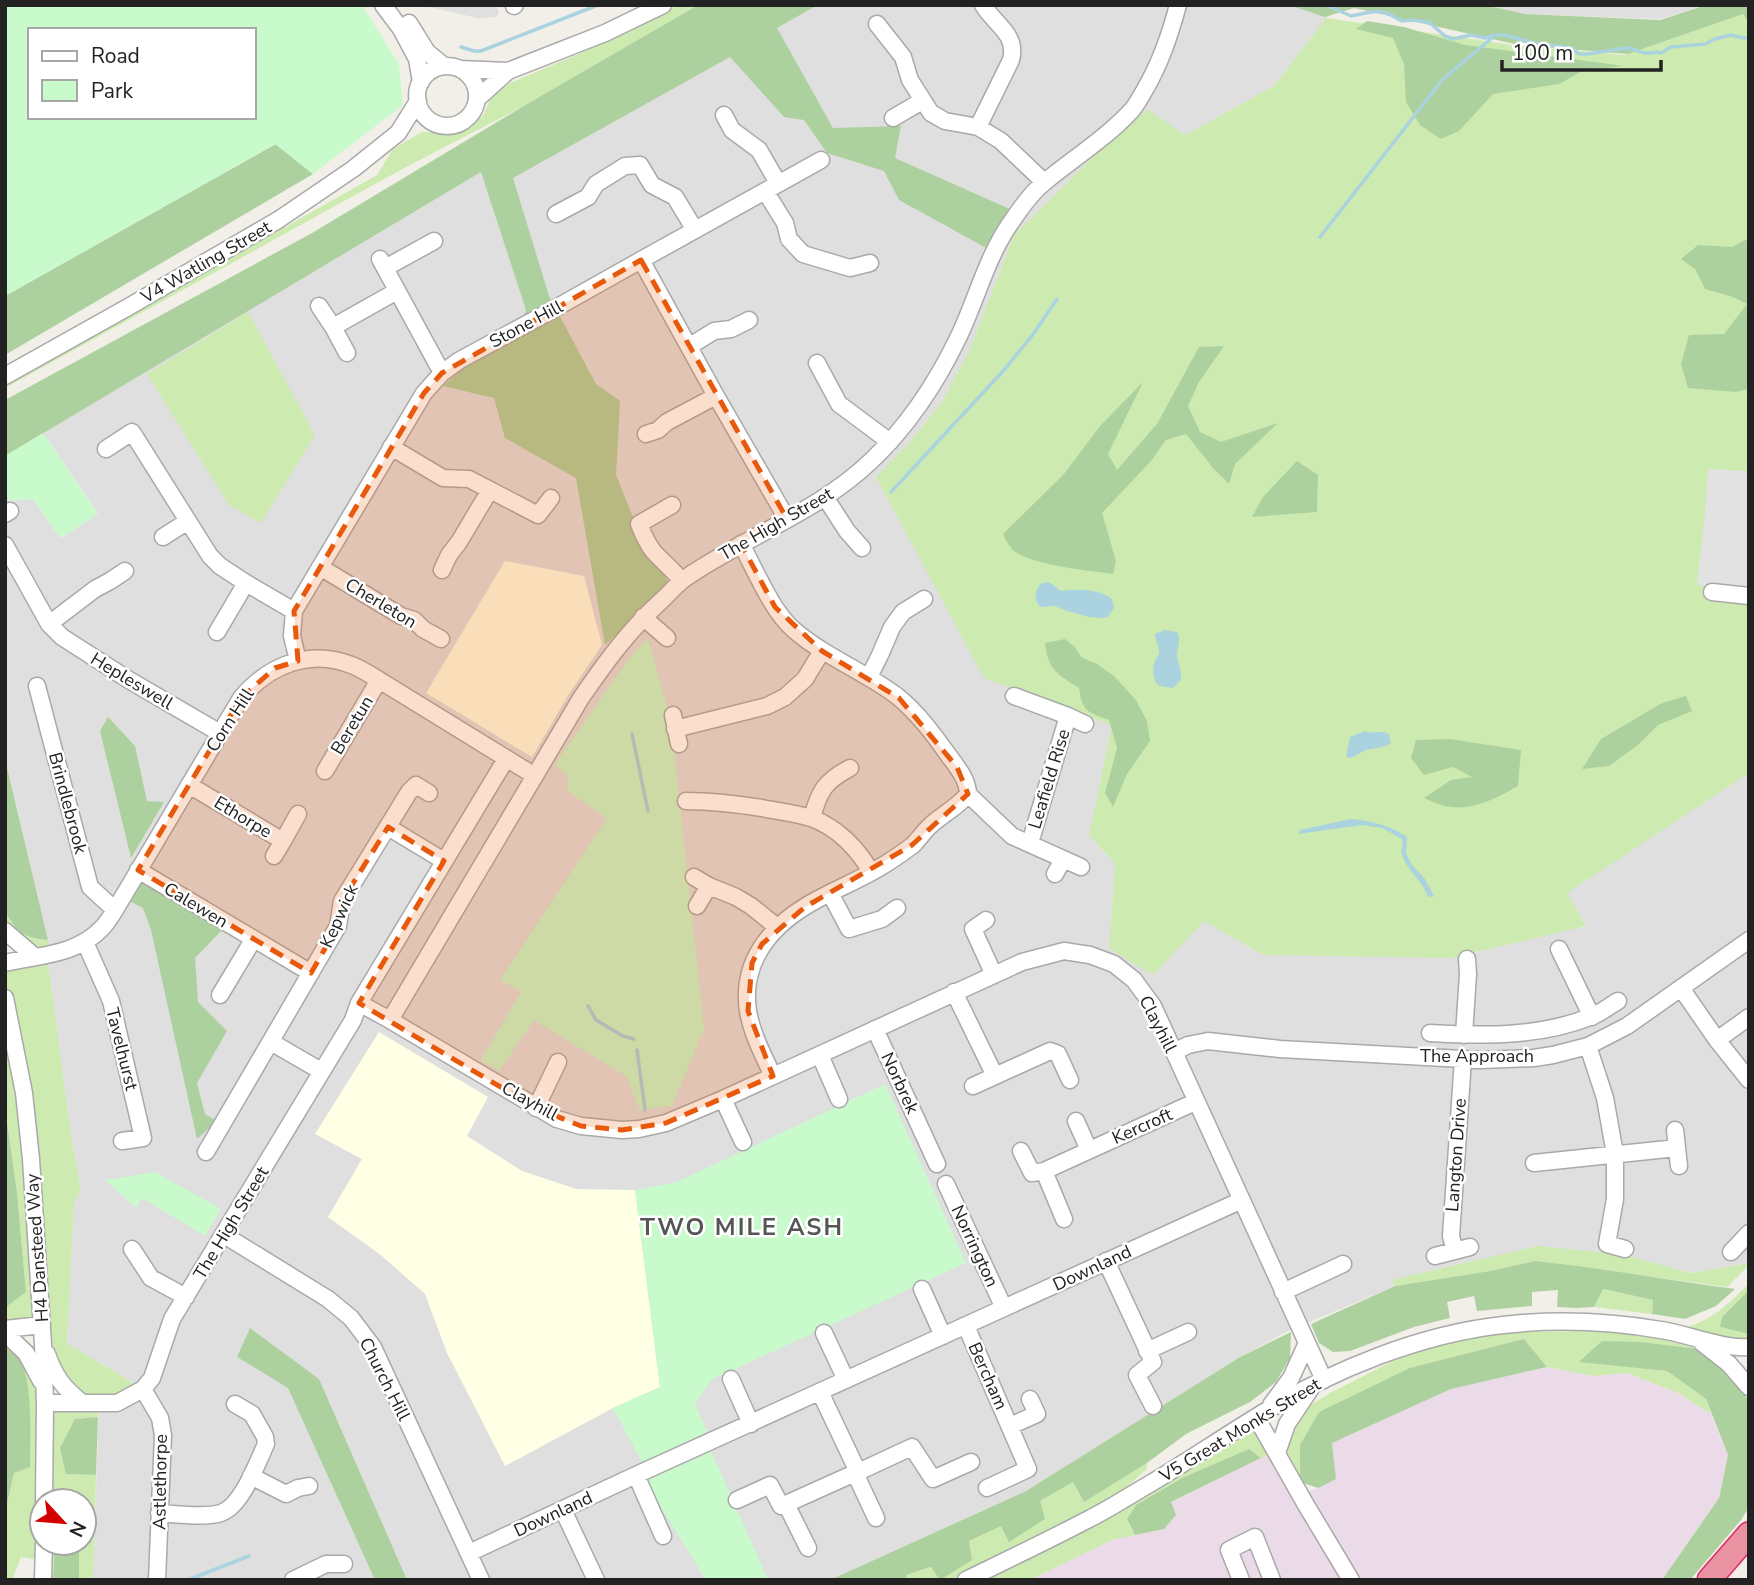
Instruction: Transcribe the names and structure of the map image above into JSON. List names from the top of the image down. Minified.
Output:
{"streets":{"street":["V4 Watling Street","Stone Hill","The High Street","Cherleton","Hepleswell","Corn Hill","Beretun","Leafield Rise","Brindlebrook","Ethorpe","Calewen","Kepwick","Clayhill","Tavelhurst","The Approach","Norbrek","Kercroft","Langton Drive","Norrington","H4 Dansteed Way","Downland","Bercham","Church Hill","V5 Great Monks Street","Astlethorpe"]},"crossings":[["Stone Hill","Cherleton"],["The High Street","Corn Hill"],["The High Street","Leafield Rise"],["The High Street","Clayhill"],["The High Street","Church Hill"],["The High Street","Astlethorpe"],["Hepleswell","Corn Hill"],["Corn Hill","Beretun"],["Corn Hill","Brindlebrook"],["Corn Hill","Ethorpe"],["Corn Hill","Calewen"],["Corn Hill","Tavelhurst"],["Calewen","Kepwick"],["Clayhill","The Approach"],["Clayhill","Norbrek"],["Clayhill","Kercroft"],["Clayhill","Downland"],["Clayhill","V5 Great Monks Street"],["The Approach","Langton Drive"],["Norrington","Downland"],["Downland","Bercham"],["Downland","Church Hill"]],"districts":["TWO MILE ASH"],"legend":["Road","Park"],"scale_bar":"100 m","north":"bottom right"}
